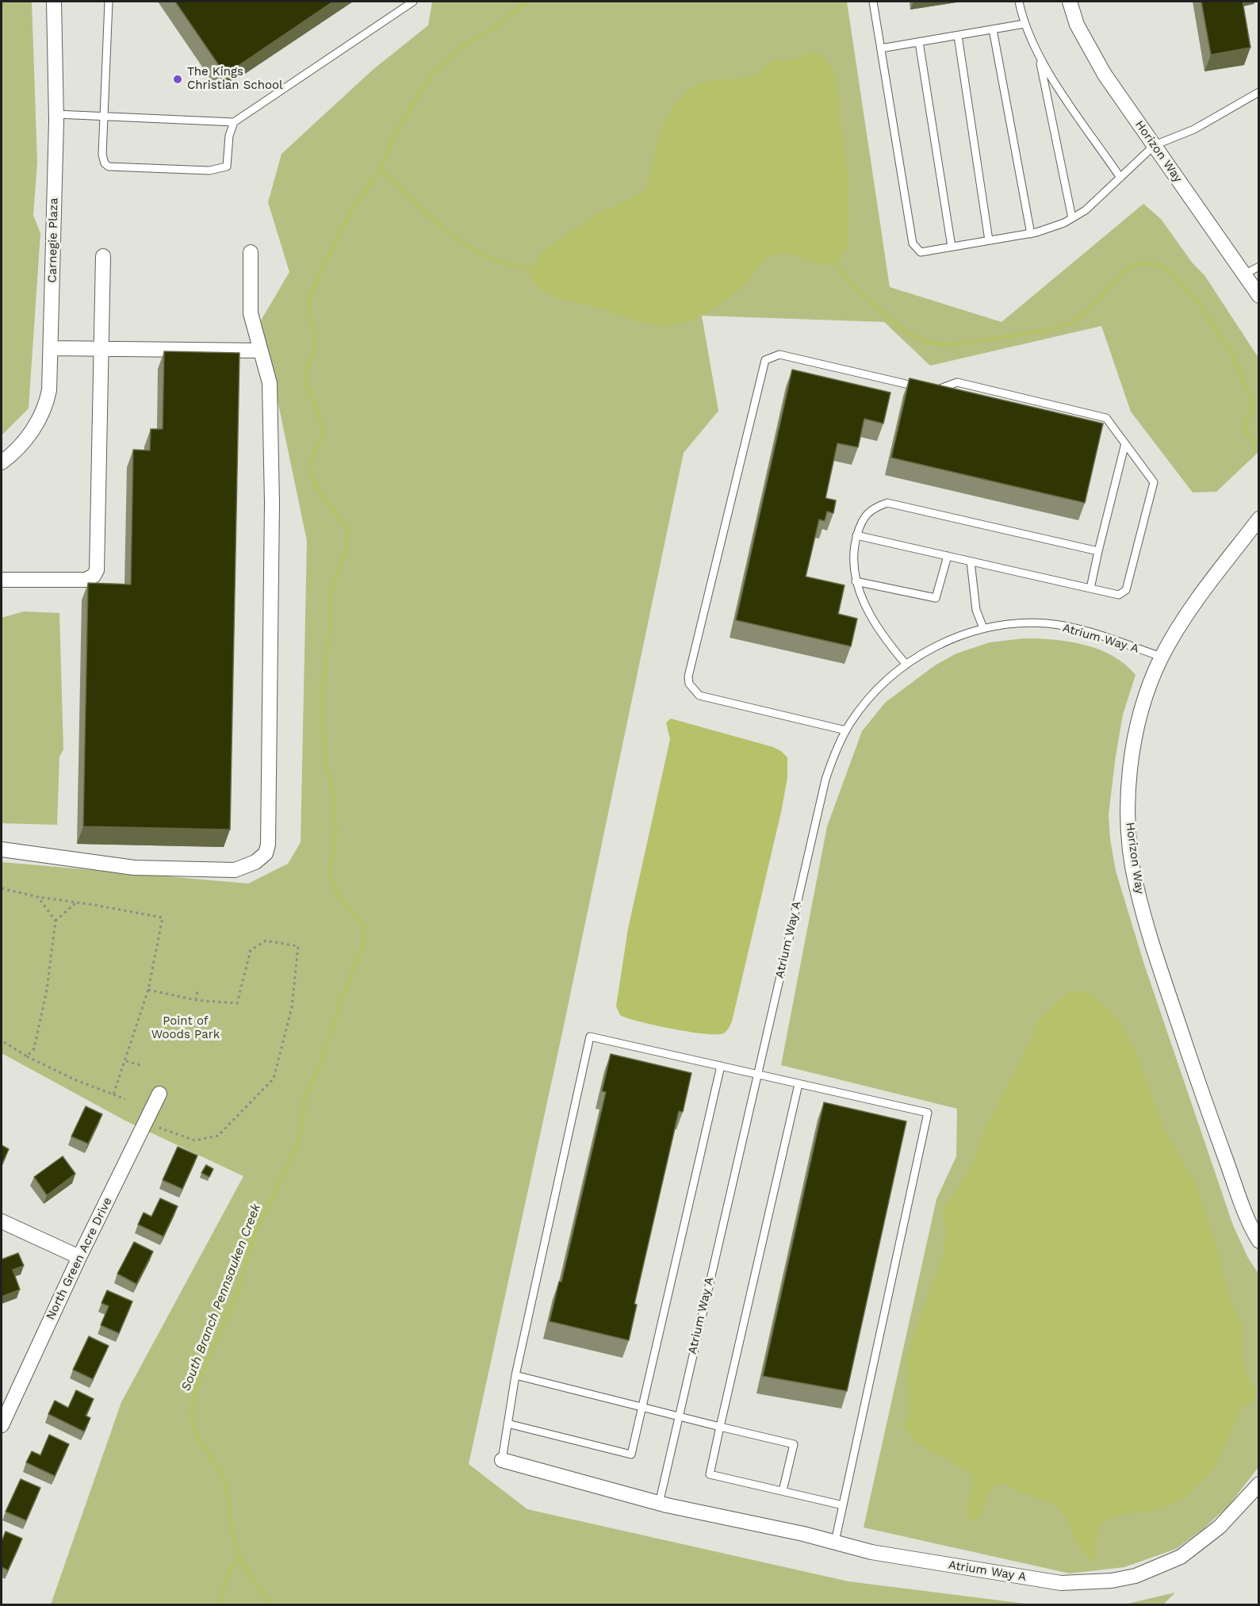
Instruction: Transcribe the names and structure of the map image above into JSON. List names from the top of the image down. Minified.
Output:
{"streets":{"street":["Horizon Way","Carnegie Plaza","Atrium Way A","North Green Acre Drive"]},"crossings":[["Horizon Way","Atrium Way A"]],"water":["South Branch Pennsauken Creek"],"parks":["Point of Woods Park"],"places":["The Kings Christian School"]}
